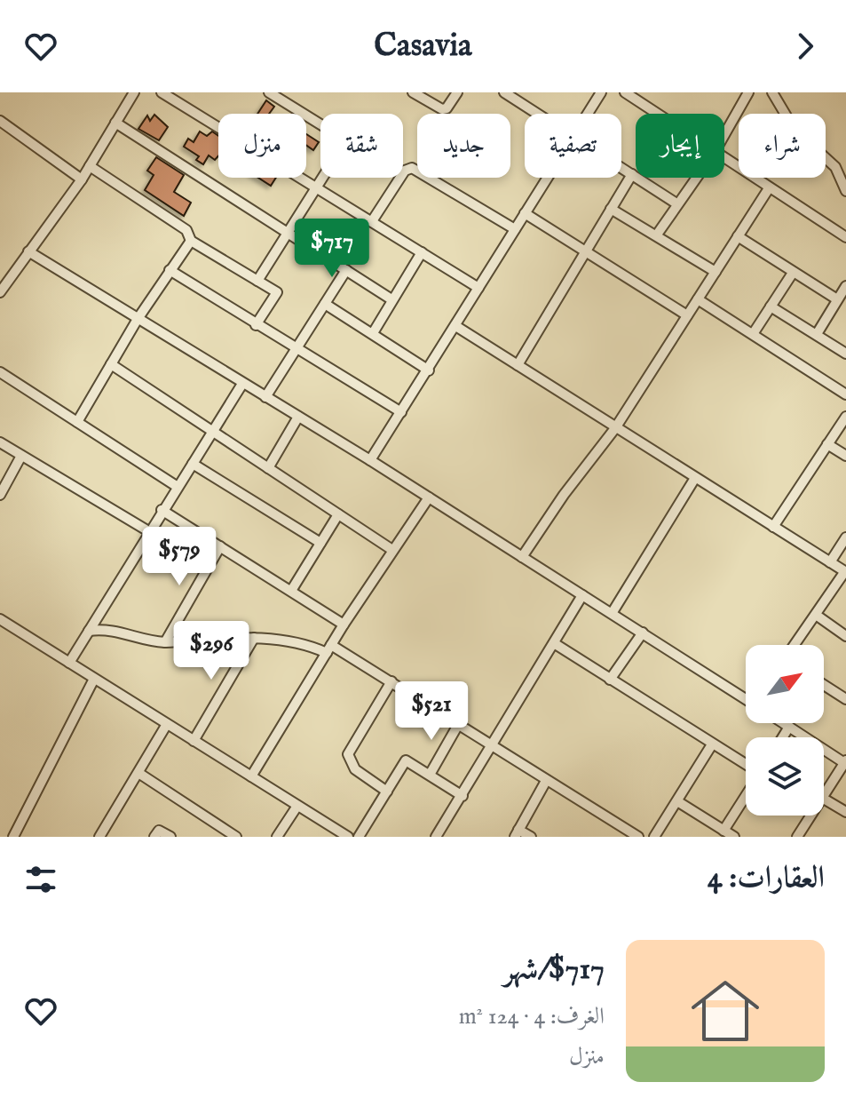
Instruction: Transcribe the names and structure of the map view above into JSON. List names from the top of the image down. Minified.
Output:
{"north":"top right","page":{"header":"Casavia","chip":["شراء","إيجار","تصفية","جديد","شقة","منزل"],"price":["$717","$579","$296","$521"],"heading":"العقارات: 4","list":[{"name":"$717/شهر","note":"الغرف: 4 · 124 m² · منزل"}]}}
